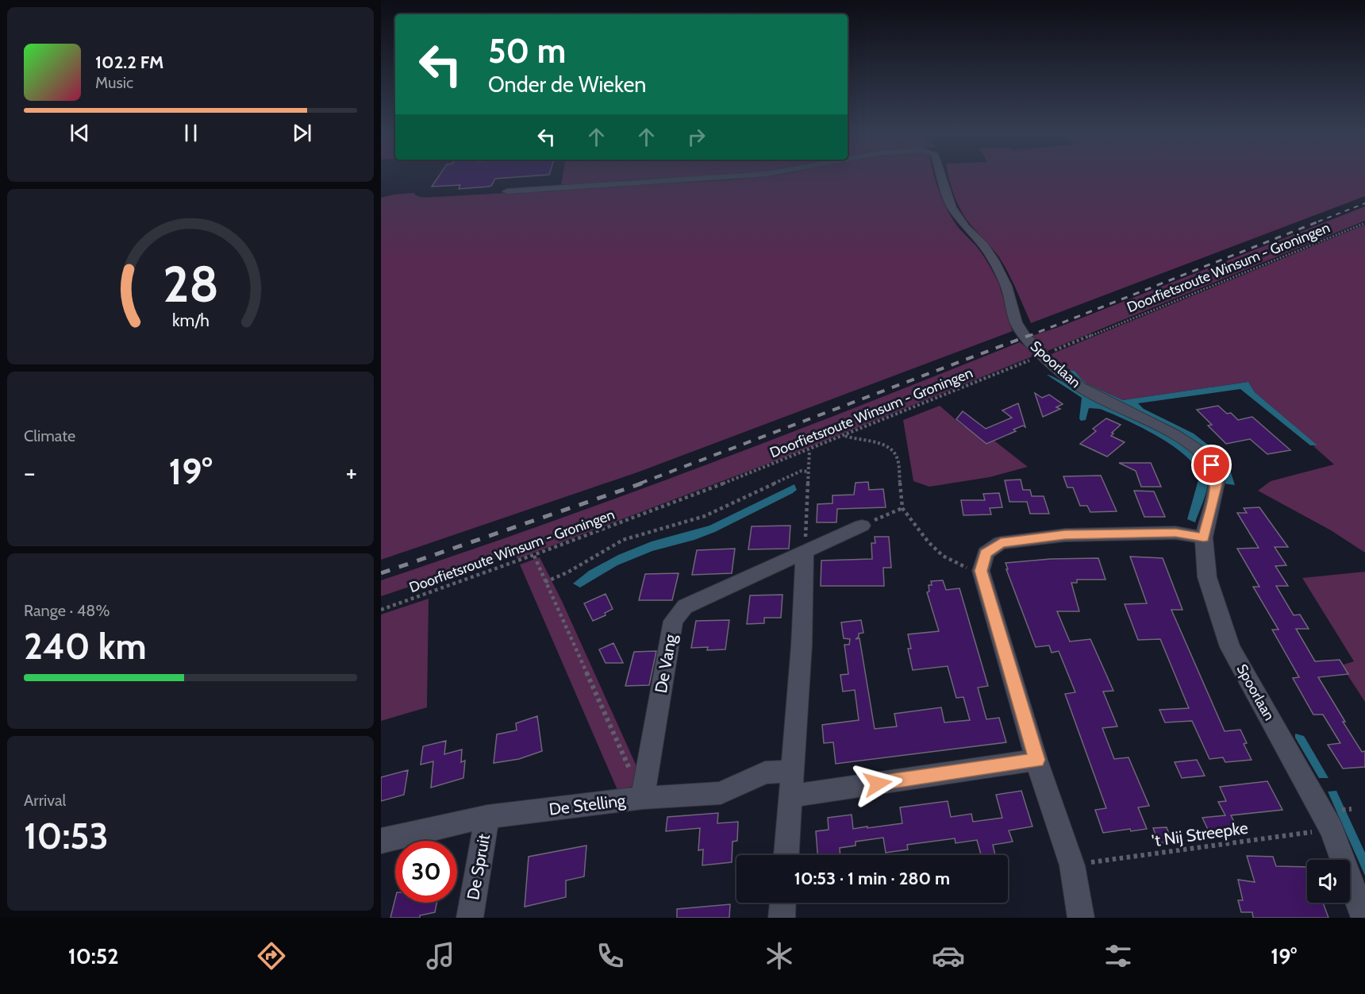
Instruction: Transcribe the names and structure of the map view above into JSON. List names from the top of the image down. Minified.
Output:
{"streets":{"street":["Spoorlaan","De Vang","De Stelling","De Spruit"],"path":["Doorfietsroute Winsum - Groningen","'t Nij Streepke"]},"crossings":[["Doorfietsroute Winsum - Groningen","Spoorlaan"],["Spoorlaan","'t Nij Streepke"],["De Vang","De Stelling"],["De Stelling","De Spruit"]],"page":{"turn":["50 m","Onder de Wieken"],"song":["102.2 FM","Music"],"tile":["Climate",["Range · 48%","240 km"],["Arrival","10:53"]],"heat":["−","19°","+"],"limit":"30","trip":"10:53 · 1 min · 280 m","tabs":["10:52","19°"],"gauge":["28","km/h"]}}
